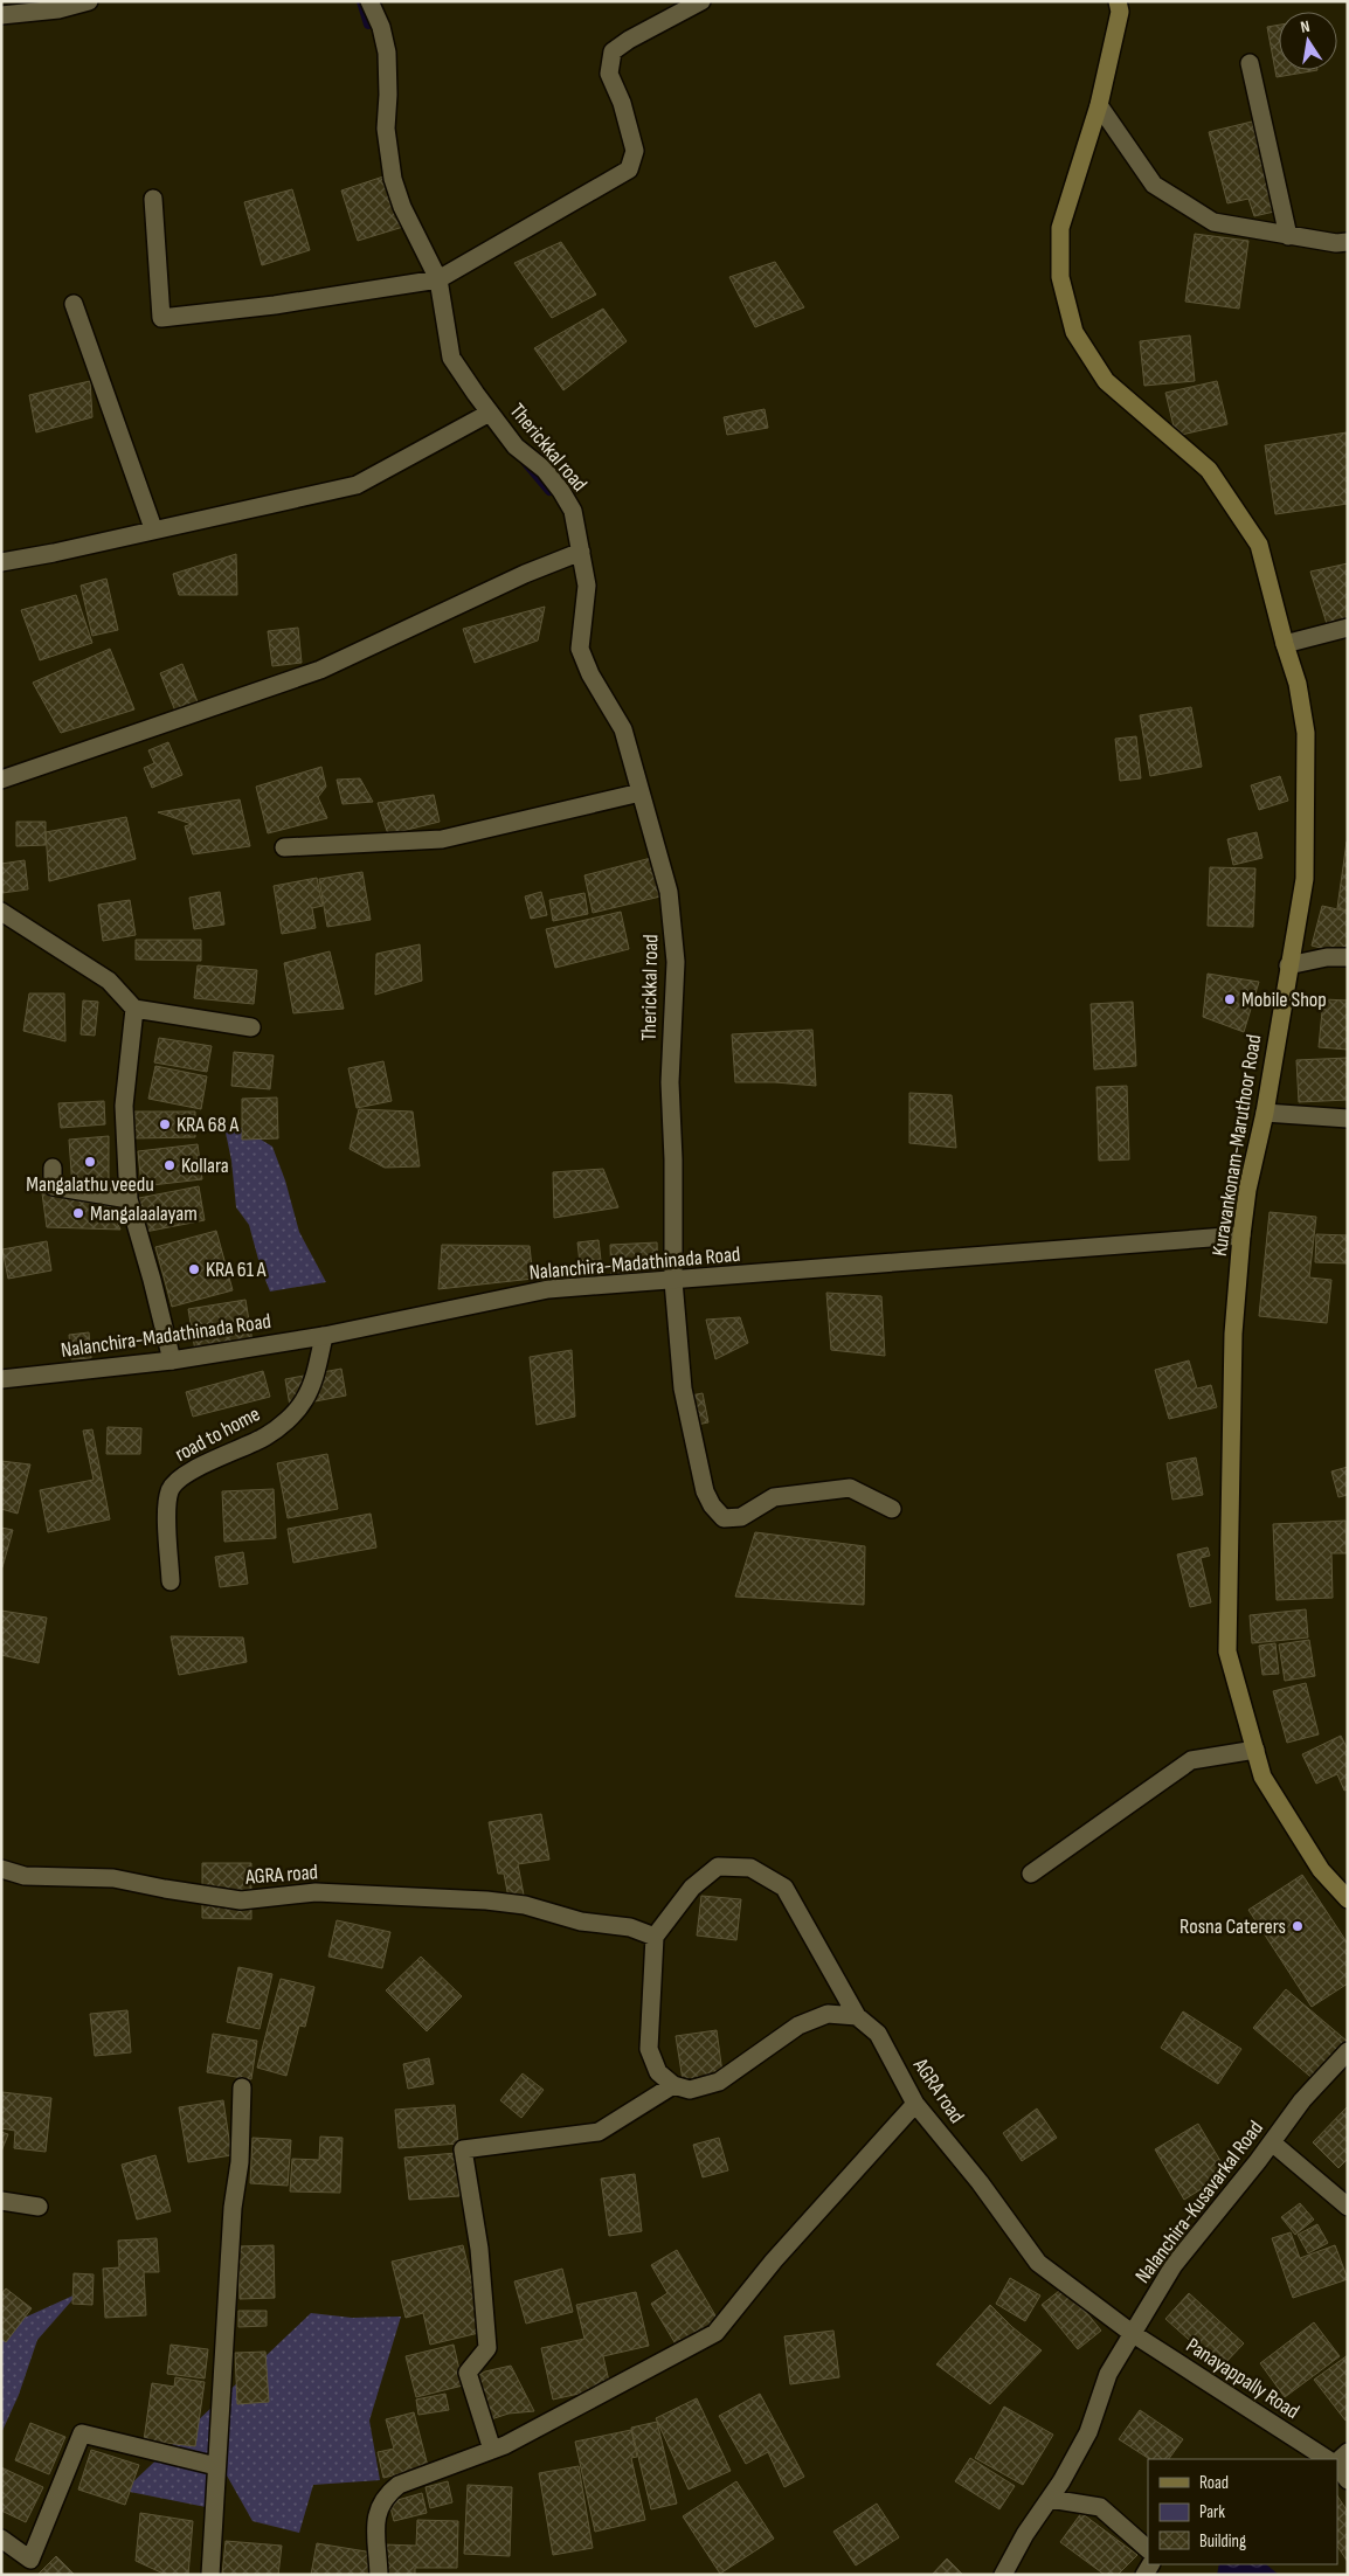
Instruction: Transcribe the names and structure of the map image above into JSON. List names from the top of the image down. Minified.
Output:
{"streets":{"main road":["Kuravankonam-Maruthoor Road"],"street":["Therickkal road","Nalanchira-Madathinada Road","road to home","AGRA road","Nalanchira-Kusavarkal Road","Panayappally Road"]},"crossings":[["Therickkal road","Nalanchira-Madathinada Road"],["Kuravankonam-Maruthoor Road","Nalanchira-Madathinada Road"],["Nalanchira-Madathinada Road","road to home"],["AGRA road","Nalanchira-Kusavarkal Road"],["AGRA road","Panayappally Road"],["Nalanchira-Kusavarkal Road","Panayappally Road"]],"places":["Mobile Shop","KRA 68 A","Mangalathu veedu","Kollara","Mangalaalayam","KRA 61 A","Rosna Caterers"],"legend":["Road","Park","Building"],"north":"top"}
